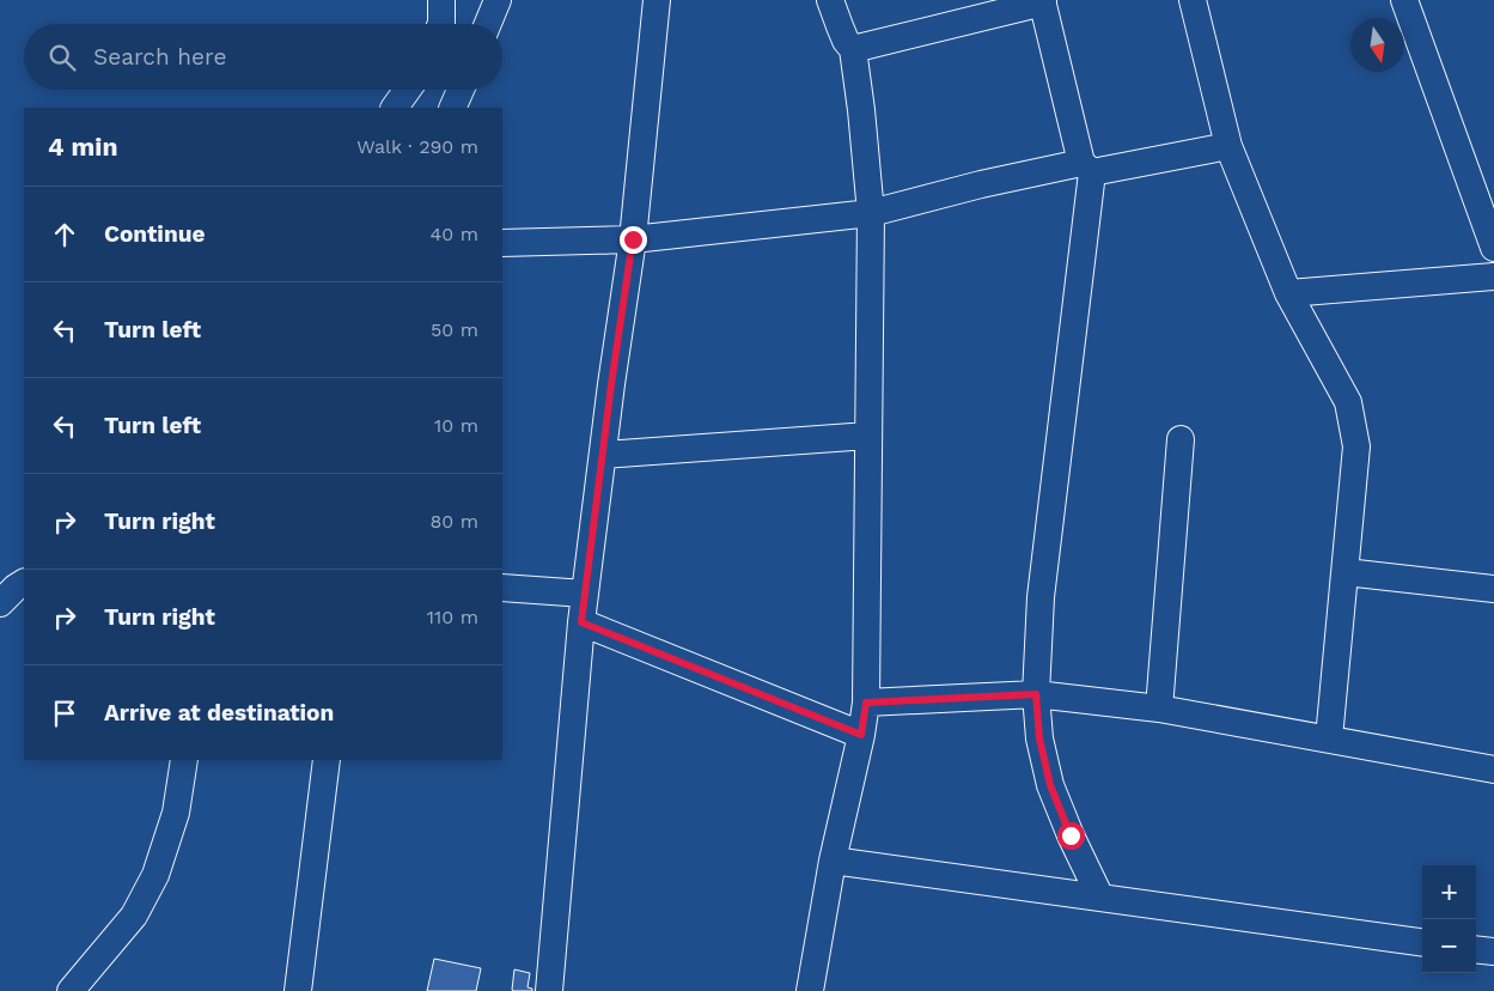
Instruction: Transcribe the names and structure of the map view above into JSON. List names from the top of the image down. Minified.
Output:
{"north":"bottom","page":{"search":"Search here","heading":["4 min","Walk · 290 m"],"list":[["Continue","40 m"],["Turn left","50 m"],["Turn left","10 m"],["Turn right","80 m"],["Turn right","110 m"],"Arrive at destination"],"map_buttons":["+","−"]}}
